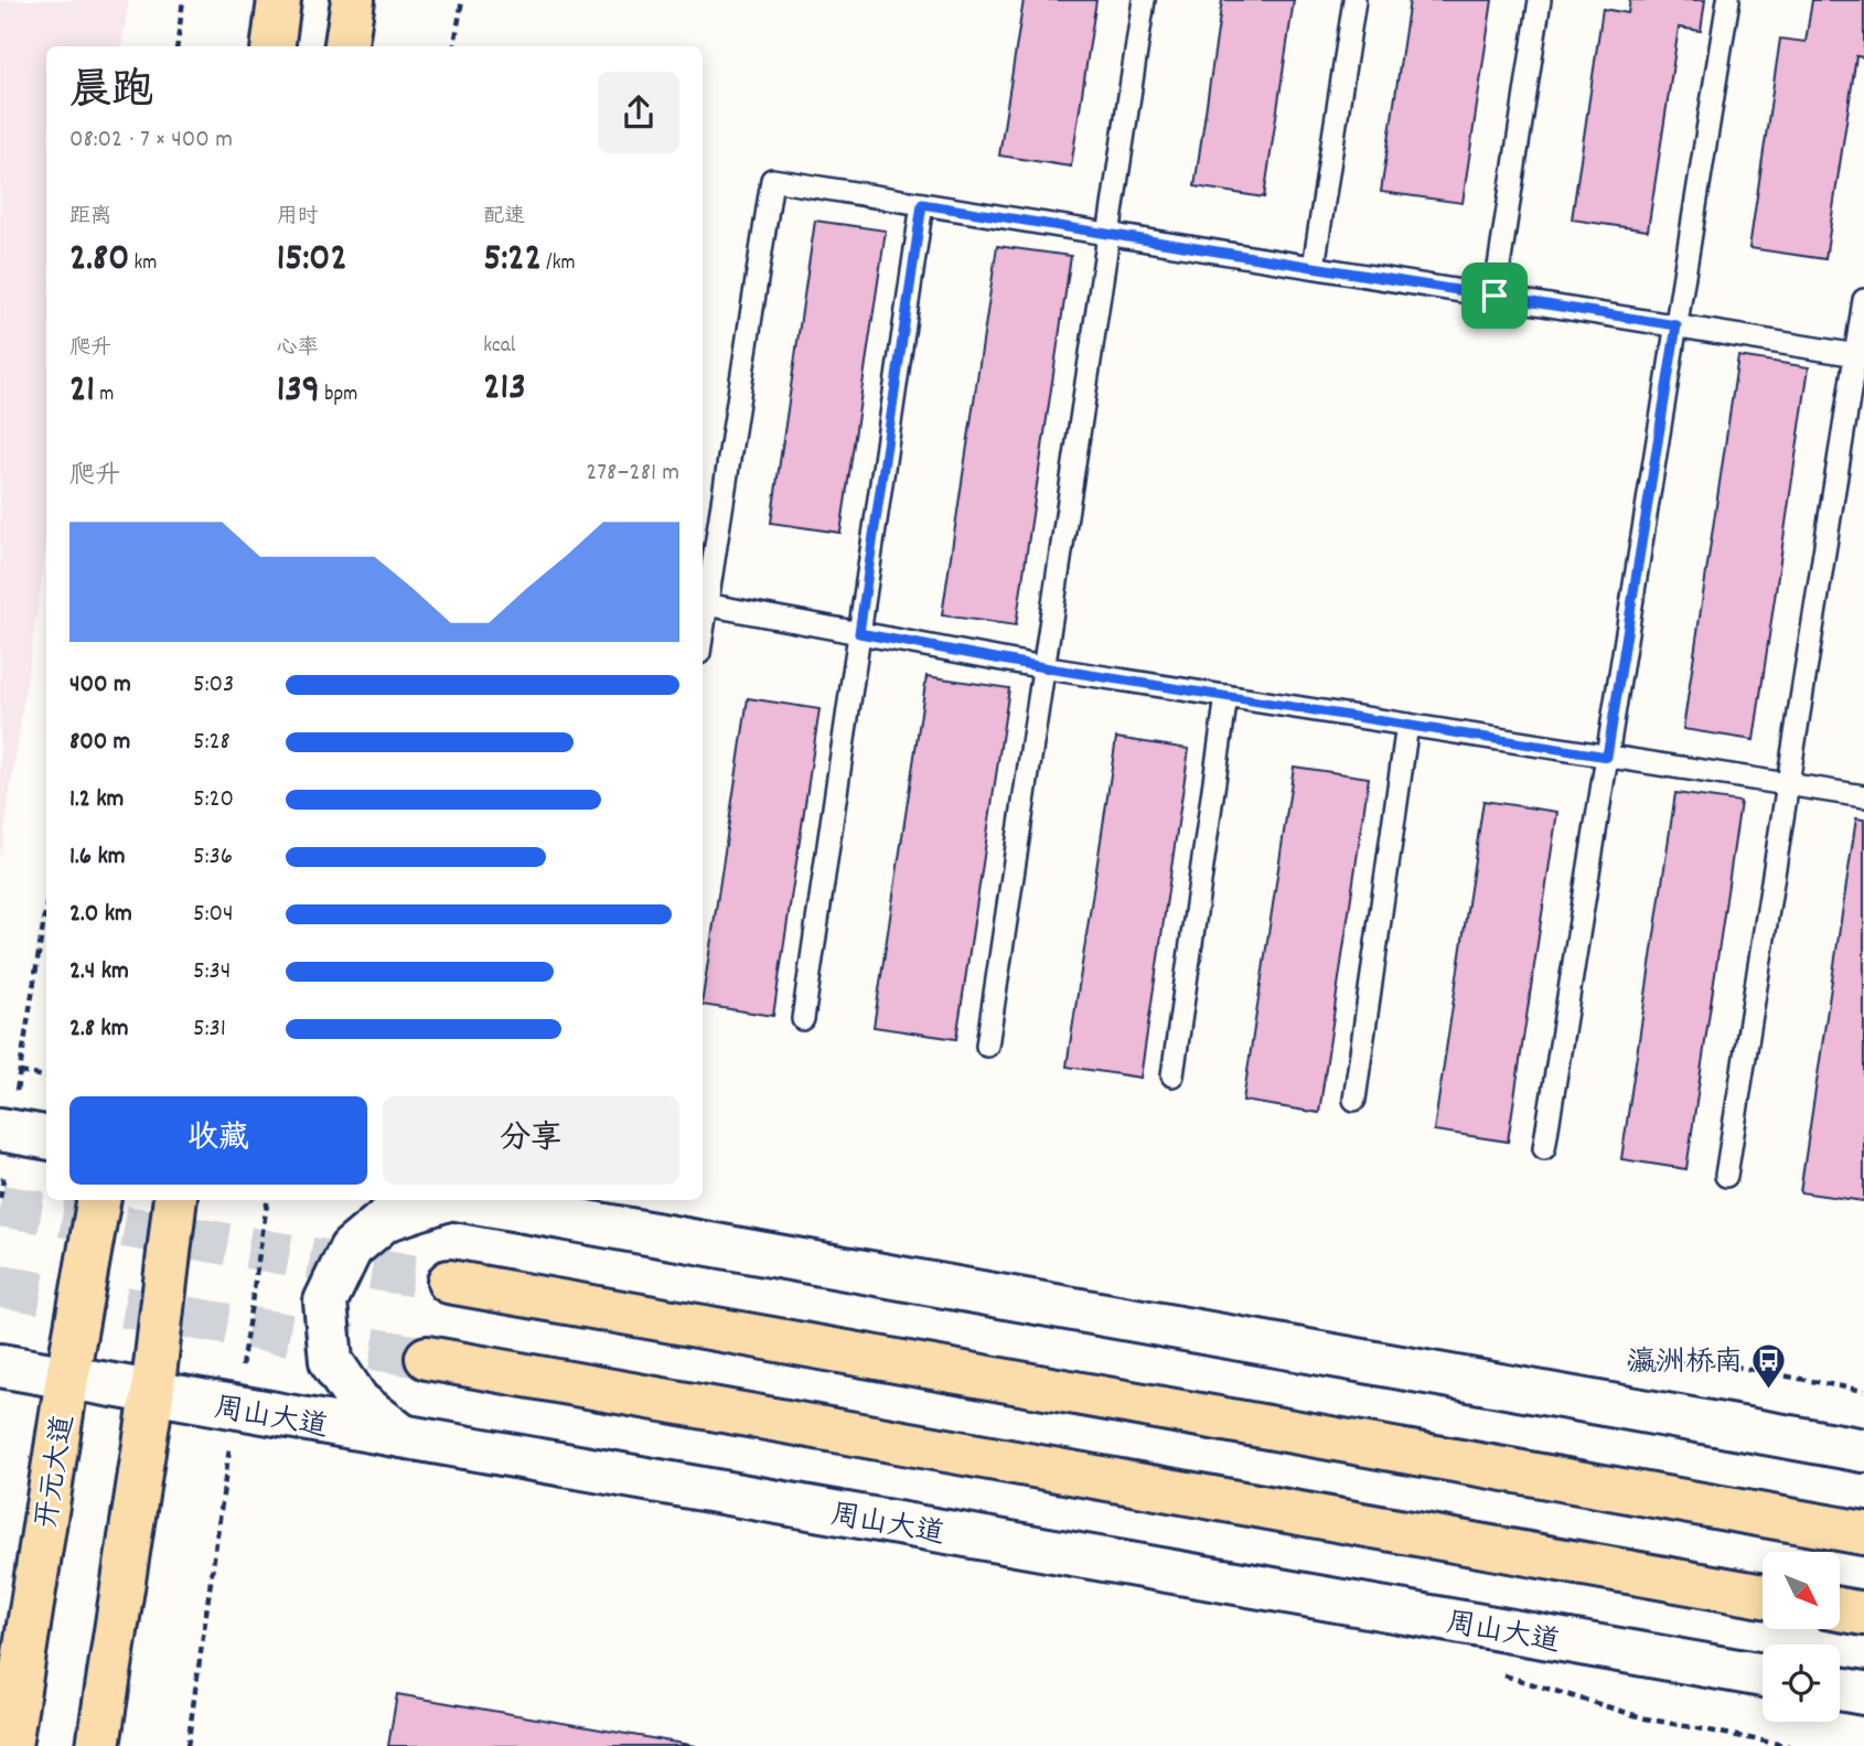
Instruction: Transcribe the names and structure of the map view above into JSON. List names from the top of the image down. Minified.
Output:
{"streets":{"main road":["周山大道","开元大道"]},"crossings":[["周山大道","开元大道"]],"places":{"bus stop":["瀛洲桥南"]},"north":"bottom right","page":{"heading":["晨跑","08:02 · 7 × 400 m"],"stats":[["距离","2.80 km"],["用时","15:02"],["配速","5:22 /km"],["爬升","21 m"],["心率","139 bpm"],["kcal","213"]],"chart":["爬升","278–281 m"],"list":[{"name":"400 m","note":"5:03"},{"name":"800 m","note":"5:28"},{"name":"1.2 km","note":"5:20"},{"name":"1.6 km","note":"5:36"},{"name":"2.0 km","note":"5:04"},{"name":"2.4 km","note":"5:34"},{"name":"2.8 km","note":"5:31"}],"buttons":["收藏","分享"]}}
